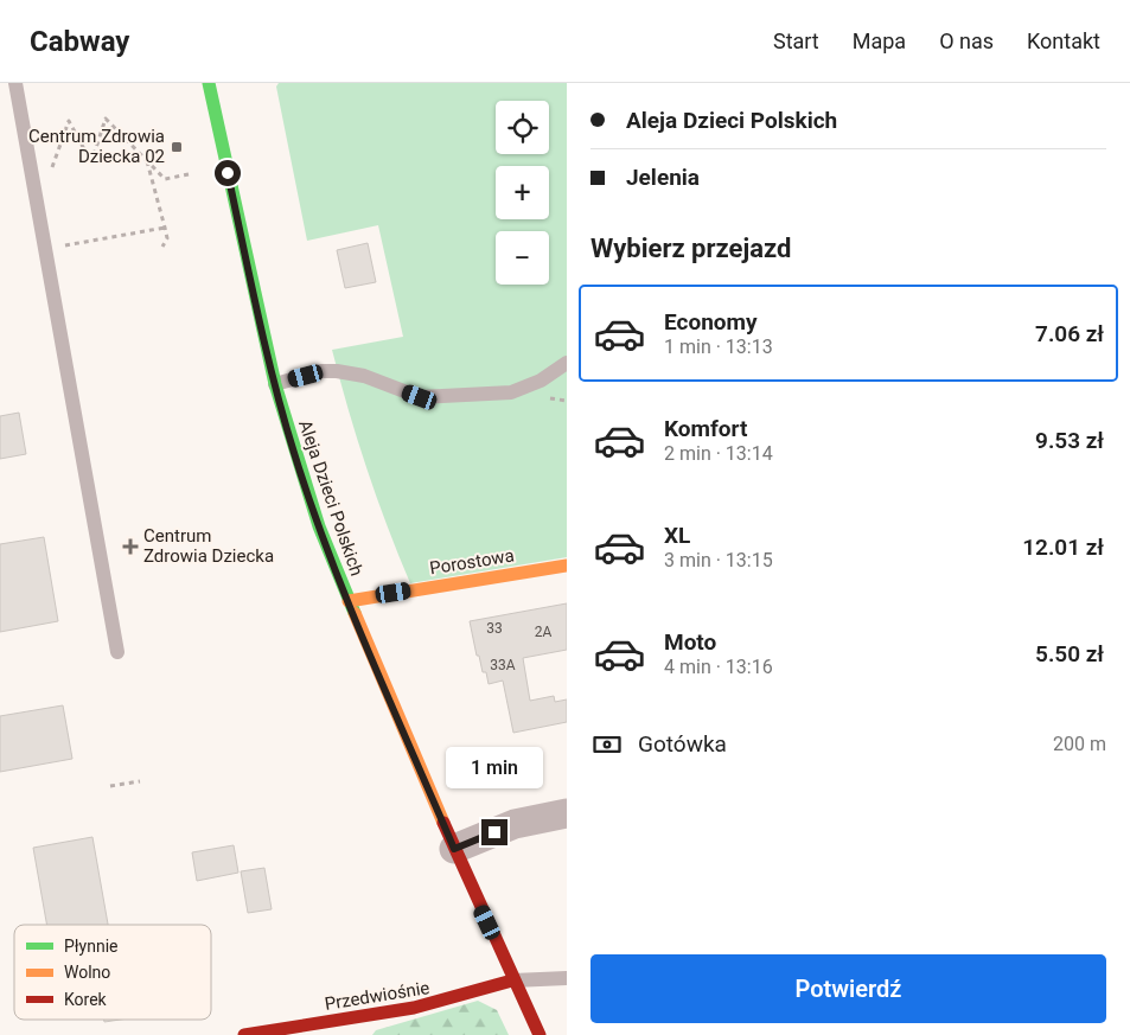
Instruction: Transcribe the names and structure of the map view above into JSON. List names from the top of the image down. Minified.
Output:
{"streets":{"street":["Aleja Dzieci Polskich","Porostowa","Przedwiośnie"]},"crossings":[["Aleja Dzieci Polskich","Porostowa"],["Aleja Dzieci Polskich","Przedwiośnie"]],"places":{"transit":["Centrum Zdrowia Dziecka 02"],"health":["Centrum Zdrowia Dziecka"]},"house_numbers":["33","2A","33A"],"legend":["Płynnie","Wolno","Korek"],"page":{"header":"Cabway","nav":["Start","Mapa","O nas","Kontakt"],"banner":["Aleja Dzieci Polskich","Jelenia"],"map_buttons":["+","−"],"heading":"Wybierz przejazd","list":[{"name":"Economy","note":"1 min · 13:13","value":"7.06 zł"},{"name":"Komfort","note":"2 min · 13:14","value":"9.53 zł"},{"name":"XL","note":"3 min · 13:15","value":"12.01 zł"},{"name":"Moto","note":"4 min · 13:16","value":"5.50 zł"}],"pay":["Gotówka","200 m"],"bubble":"1 min","buttons":"Potwierdź"}}
